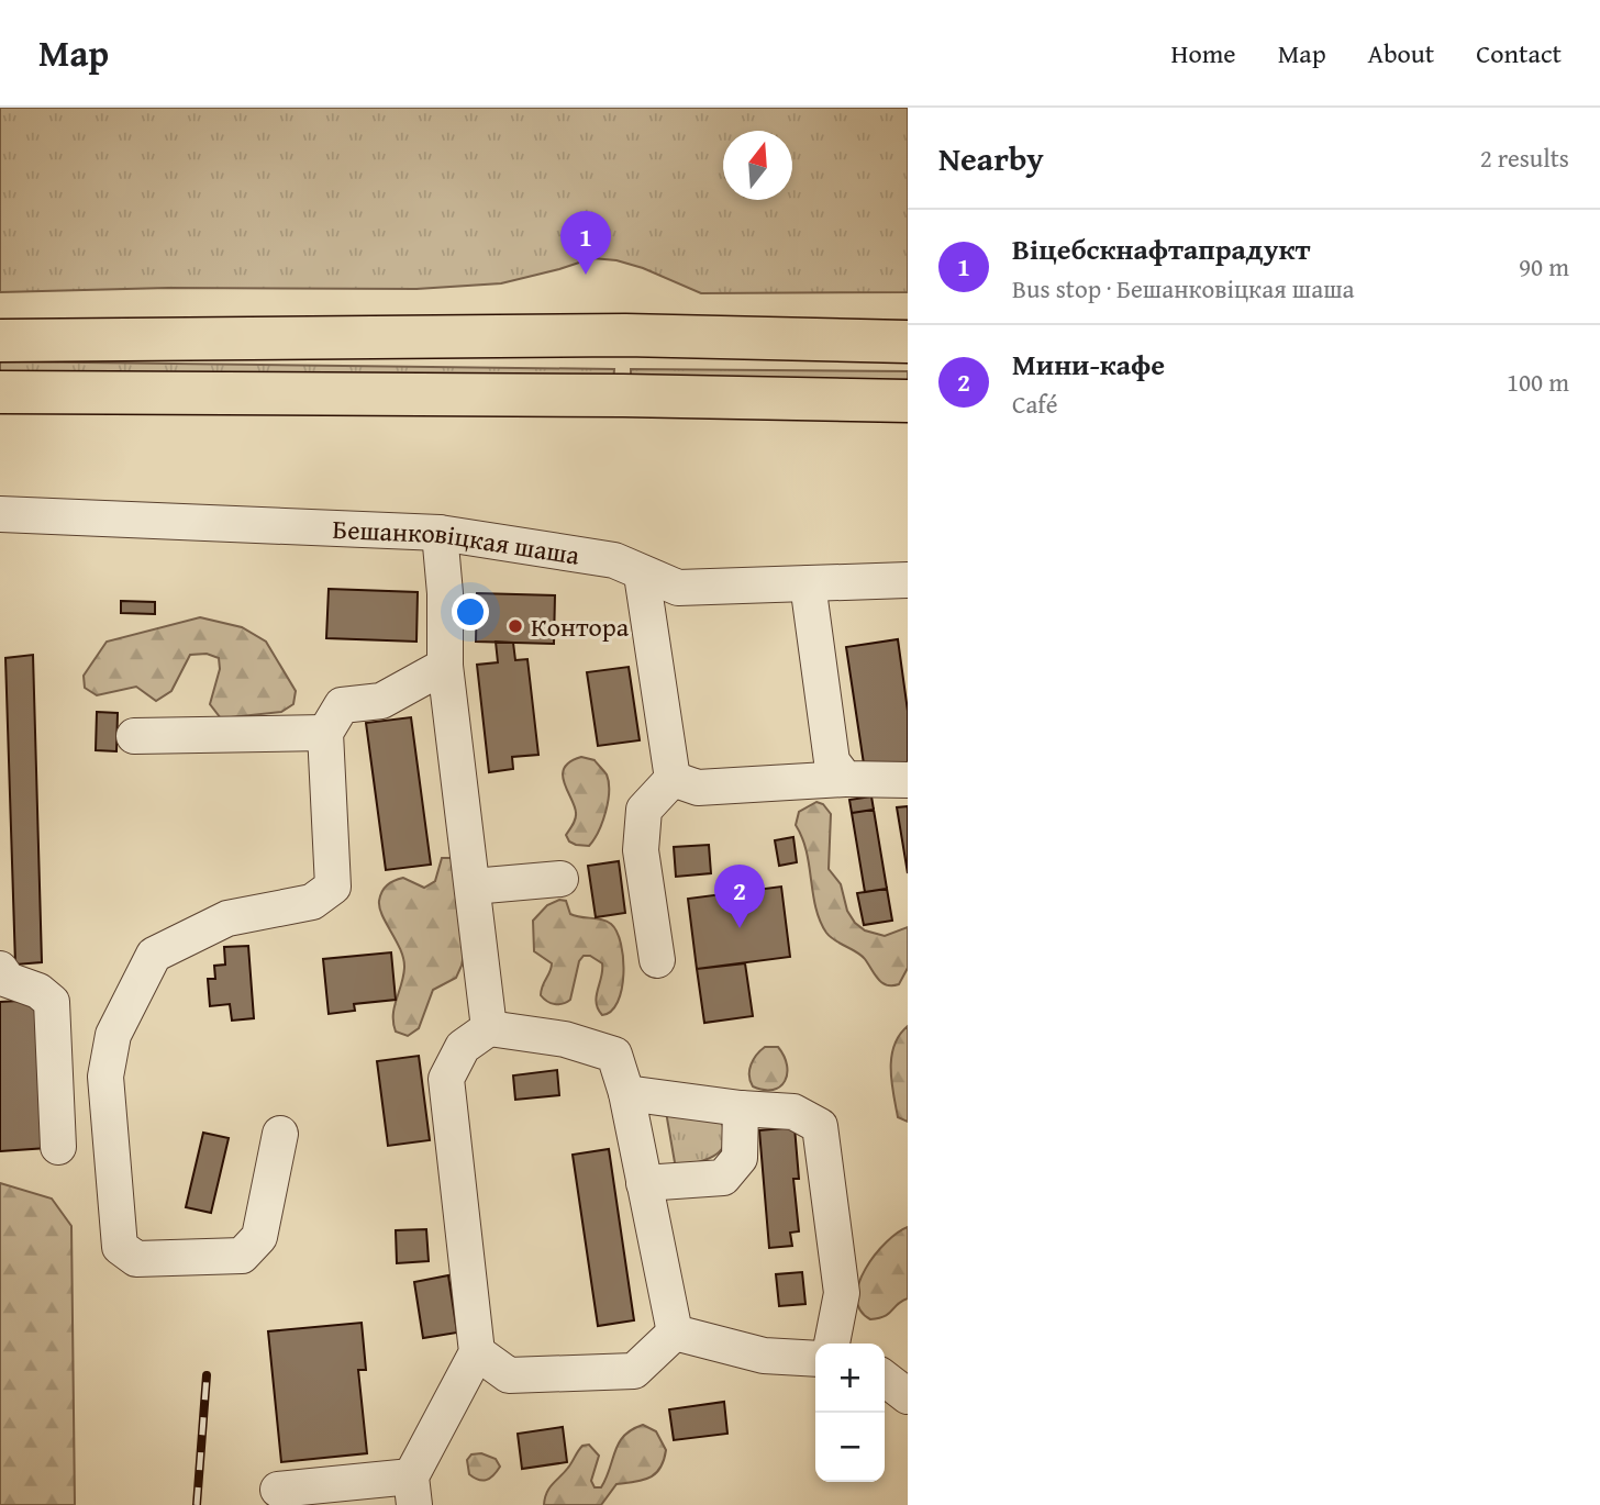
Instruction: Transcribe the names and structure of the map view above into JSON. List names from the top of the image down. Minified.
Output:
{"streets":{"street":["Бешанковіцкая шаша"]},"places":["Контора"],"north":"top","page":{"header":"Map","nav":["Home","Map","About","Contact"],"heading":["Nearby","2 results"],"list":[{"mark":"1","name":"Віцебскнафтапрадукт","note":"Bus stop · Бешанковіцкая шаша","value":"90 m"},{"mark":"2","name":"Мини-кафе","note":"Café","value":"100 m"}],"pins":["1","2"],"map_buttons":["+","−"]}}
